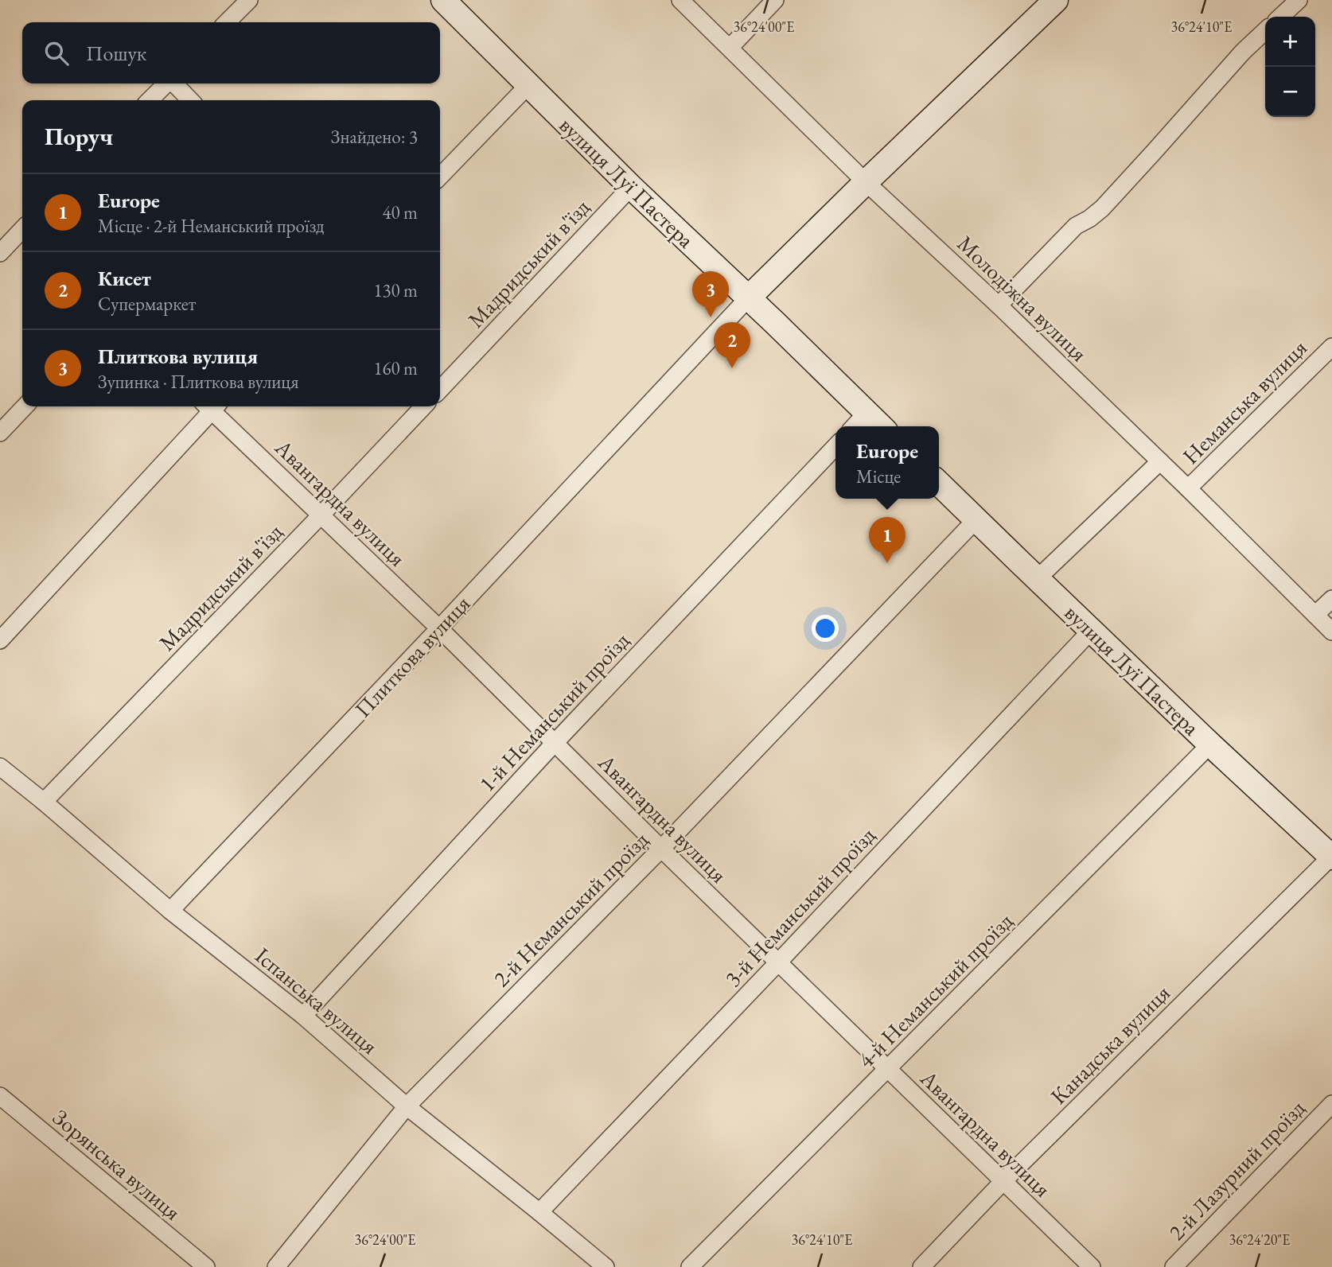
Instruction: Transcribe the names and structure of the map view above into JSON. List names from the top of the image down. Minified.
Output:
{"streets":{"street":["вулиця Луї Пастера","Мадридський в'їзд","Молодіжна вулиця","Неманська вулиця","Авангардна вулиця","Плиткова вулиця","1-й Неманський проїзд","3-й Неманський проїзд","2-й Неманський проїзд","4-й Неманський проїзд","Іспанська вулиця","Канадська вулиця","Зорянська вулиця","2-й Лазурний проїзд"]},"crossings":[["вулиця Луї Пастера","Мадридський в'їзд"],["вулиця Луї Пастера","Неманська вулиця"],["вулиця Луї Пастера","Плиткова вулиця"],["вулиця Луї Пастера","3-й Неманський проїзд"],["вулиця Луї Пастера","2-й Неманський проїзд"],["вулиця Луї Пастера","4-й Неманський проїзд"],["вулиця Луї Пастера","Канадська вулиця"],["Мадридський в'їзд","Авангардна вулиця"],["Мадридський в'їзд","Іспанська вулиця"],["Молодіжна вулиця","Неманська вулиця"],["Молодіжна вулиця","Плиткова вулиця"],["Авангардна вулиця","Плиткова вулиця"],["Авангардна вулиця","1-й Неманський проїзд"],["Авангардна вулиця","3-й Неманський проїзд"],["Авангардна вулиця","2-й Неманський проїзд"],["Авангардна вулиця","4-й Неманський проїзд"],["Авангардна вулиця","Канадська вулиця"],["Плиткова вулиця","Іспанська вулиця"],["1-й Неманський проїзд","Іспанська вулиця"],["3-й Неманський проїзд","Іспанська вулиця"],["2-й Неманський проїзд","Іспанська вулиця"]],"page":{"map_buttons":["+","−"],"search":"Пошук","heading":["Поруч","Знайдено: 3"],"list":[{"mark":"1","name":"Europe","note":"Місце · 2-й Неманський проїзд","value":"40 m"},{"mark":"2","name":"Кисет","note":"Супермаркет","value":"130 m"},{"mark":"3","name":"Плиткова вулиця","note":"Зупинка · Плиткова вулиця","value":"160 m"}],"pins":["3","2","1"],"popup":["Europe","Місце"]},"coordinates":["36°24'00\"E","36°24'10\"E","36°24'20\"E"]}
